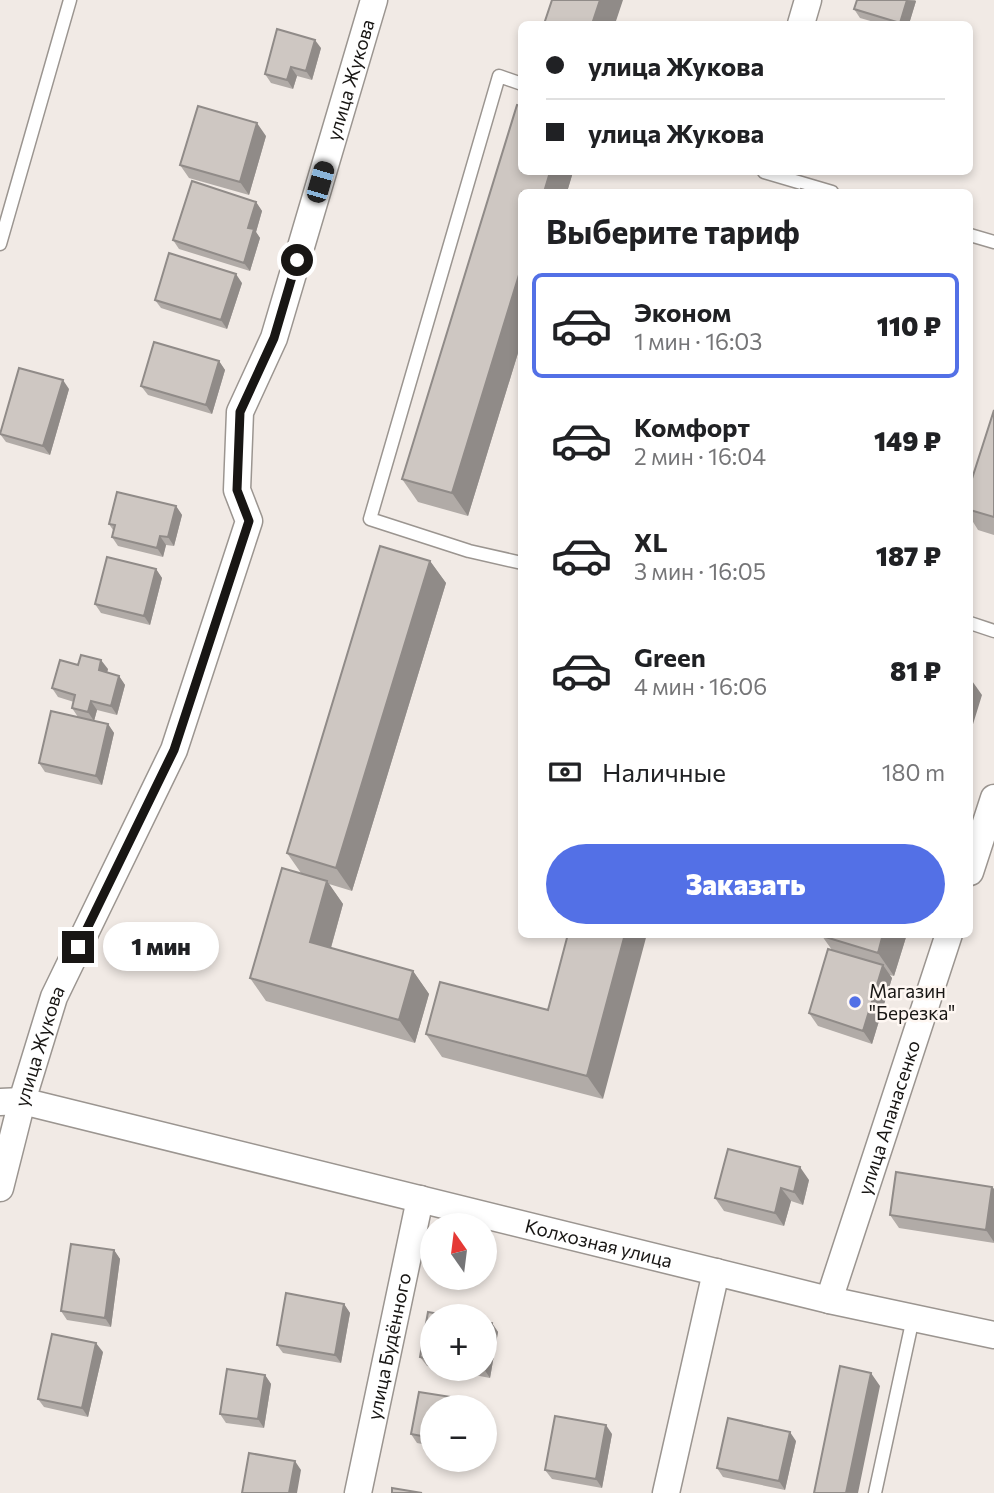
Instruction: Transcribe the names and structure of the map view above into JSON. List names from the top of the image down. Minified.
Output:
{"streets":{"street":["улица Жукова","улица Апанасенко","Колхозная улица","улица Будённого"]},"crossings":[["улица Жукова","Колхозная улица"],["улица Апанасенко","Колхозная улица"],["Колхозная улица","улица Будённого"]],"places":["Магазин \"Березка\""],"north":"top","page":{"banner":["улица Жукова","улица Жукова"],"heading":"Выберите тариф","list":[{"name":"Эконом","note":"1 мин · 16:03","value":"110 ₽"},{"name":"Комфорт","note":"2 мин · 16:04","value":"149 ₽"},{"name":"XL","note":"3 мин · 16:05","value":"187 ₽"},{"name":"Green","note":"4 мин · 16:06","value":"81 ₽"}],"pay":["Наличные","180 m"],"buttons":"Заказать","bubble":"1 мин","map_buttons":["+","−"]}}
